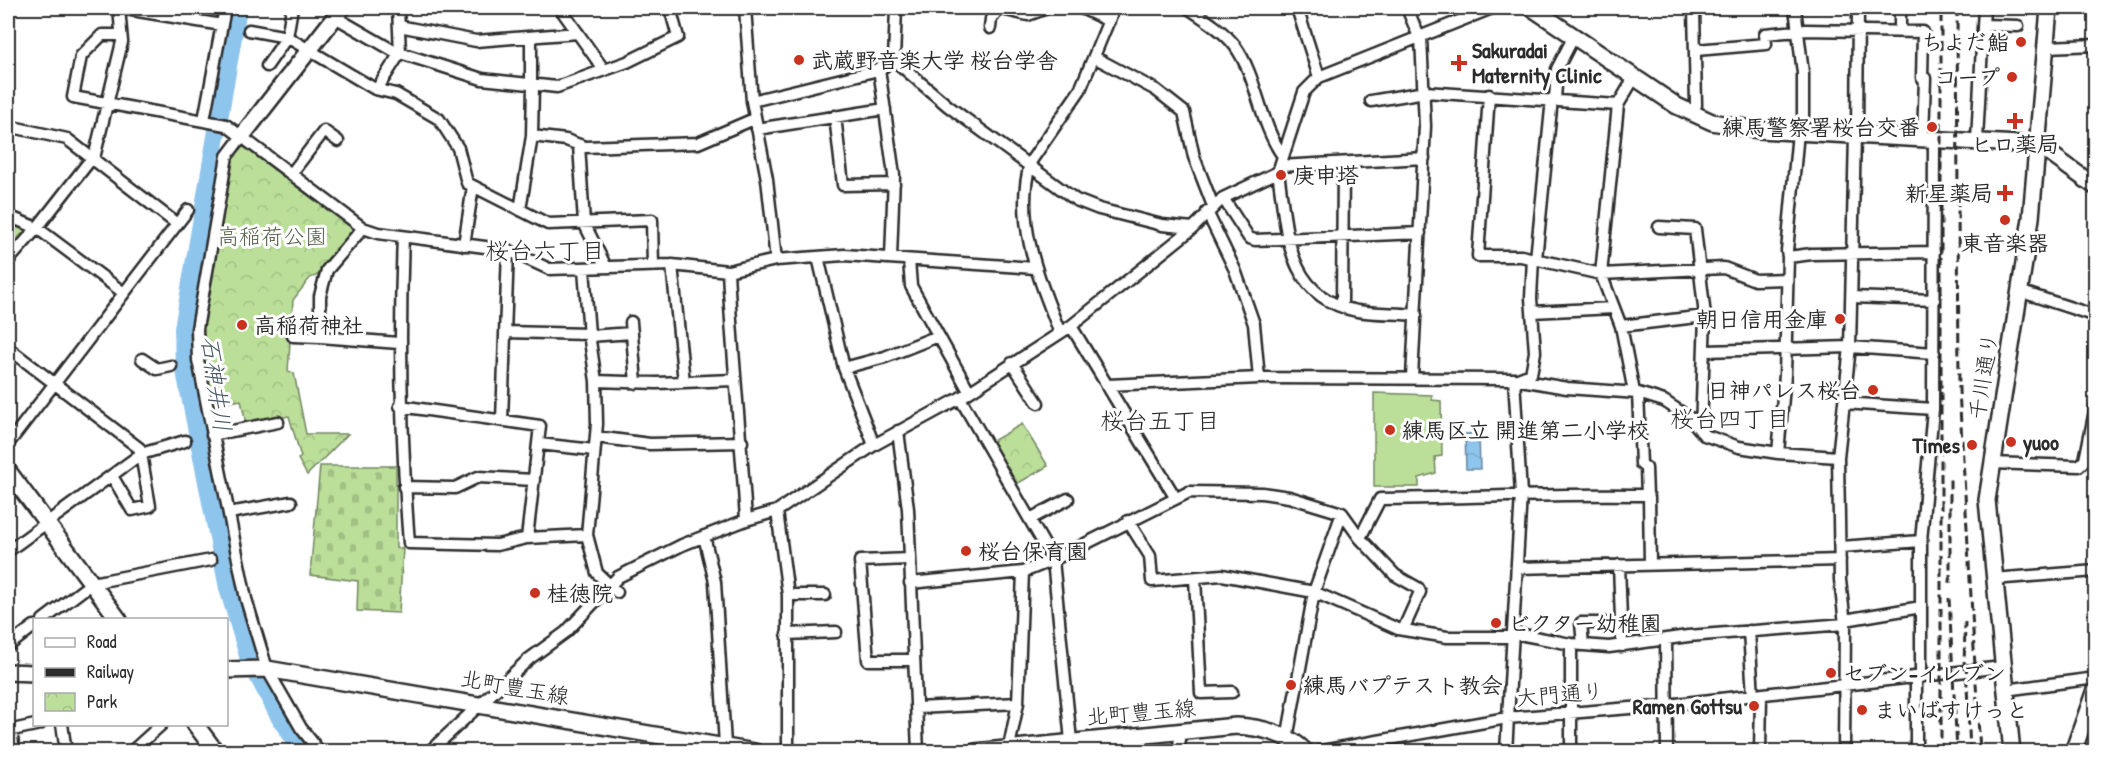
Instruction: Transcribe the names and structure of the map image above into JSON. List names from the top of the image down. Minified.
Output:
{"streets":{"main road":["千川通り","北町豊玉線"],"street":["大門通り"]},"crossings":[["千川通り","大門通り"]],"districts":["桜台六丁目","桜台四丁目","桜台五丁目"],"water":["石神井川"],"parks":["高稲荷公園"],"places":{"other":["ちよだ鮨","武蔵野音楽大学 桜台学舎","コープ","練馬警察署桜台交番","庚申塔","東音楽器","朝日信用金庫","高稲荷神社","日神パレス桜台","練馬区立 開進第二小学校","yuoo","Times","桜台保育園","桂徳院","ビクター幼稚園","セブン-イレブン","練馬バプテスト教会","Ramen Gottsu","まいばすけっと"],"health":["Sakuradai Maternity Clinic","ヒロ薬局","新星薬局"]},"legend":["Road","Railway","Park"]}
